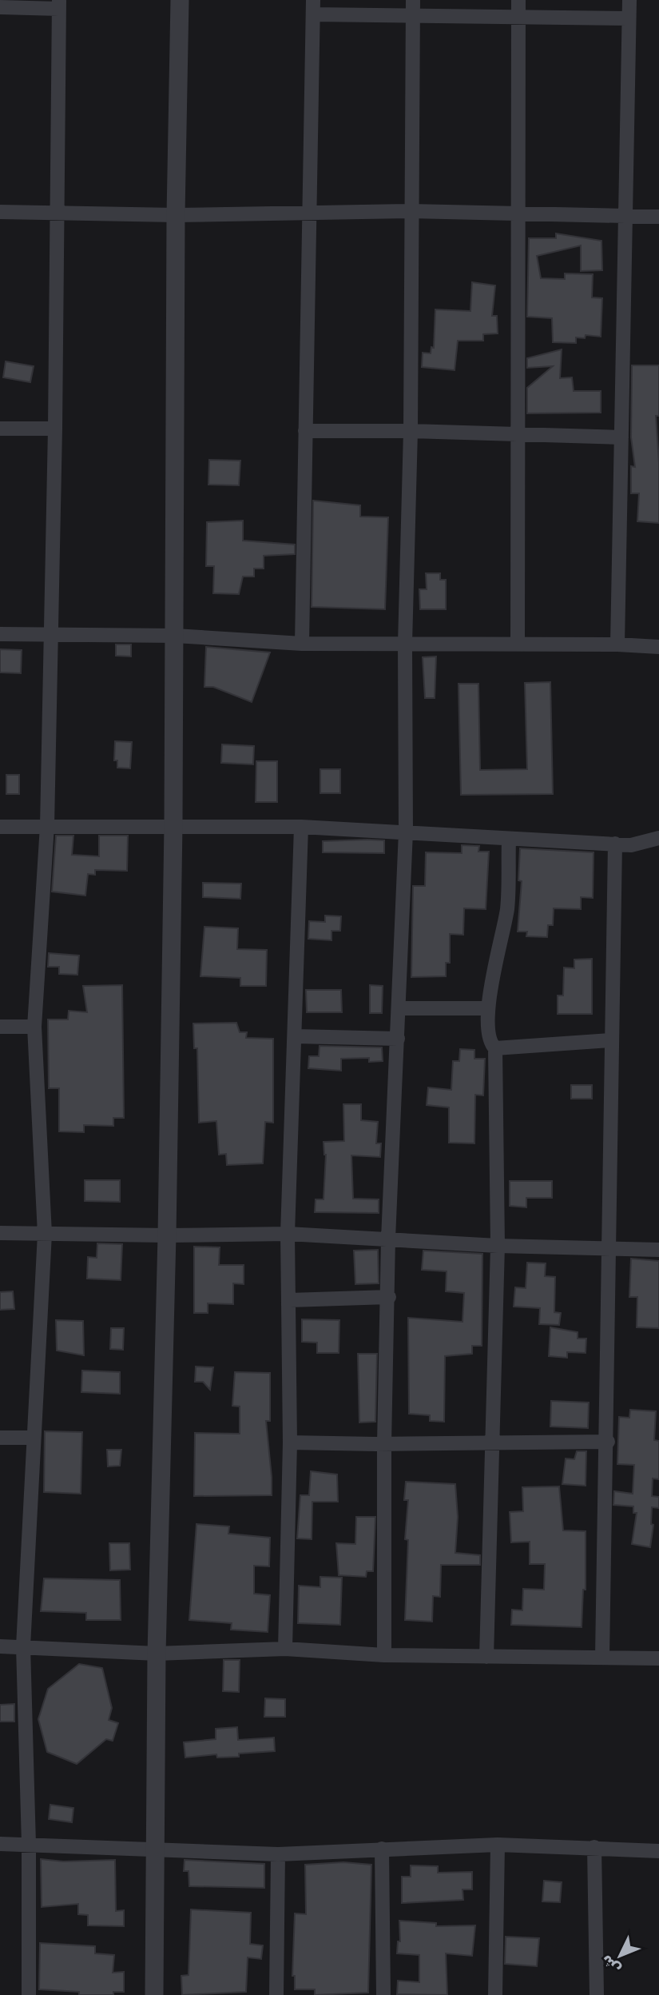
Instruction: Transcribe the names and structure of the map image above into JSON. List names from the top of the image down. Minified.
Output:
{"north":"bottom left"}
